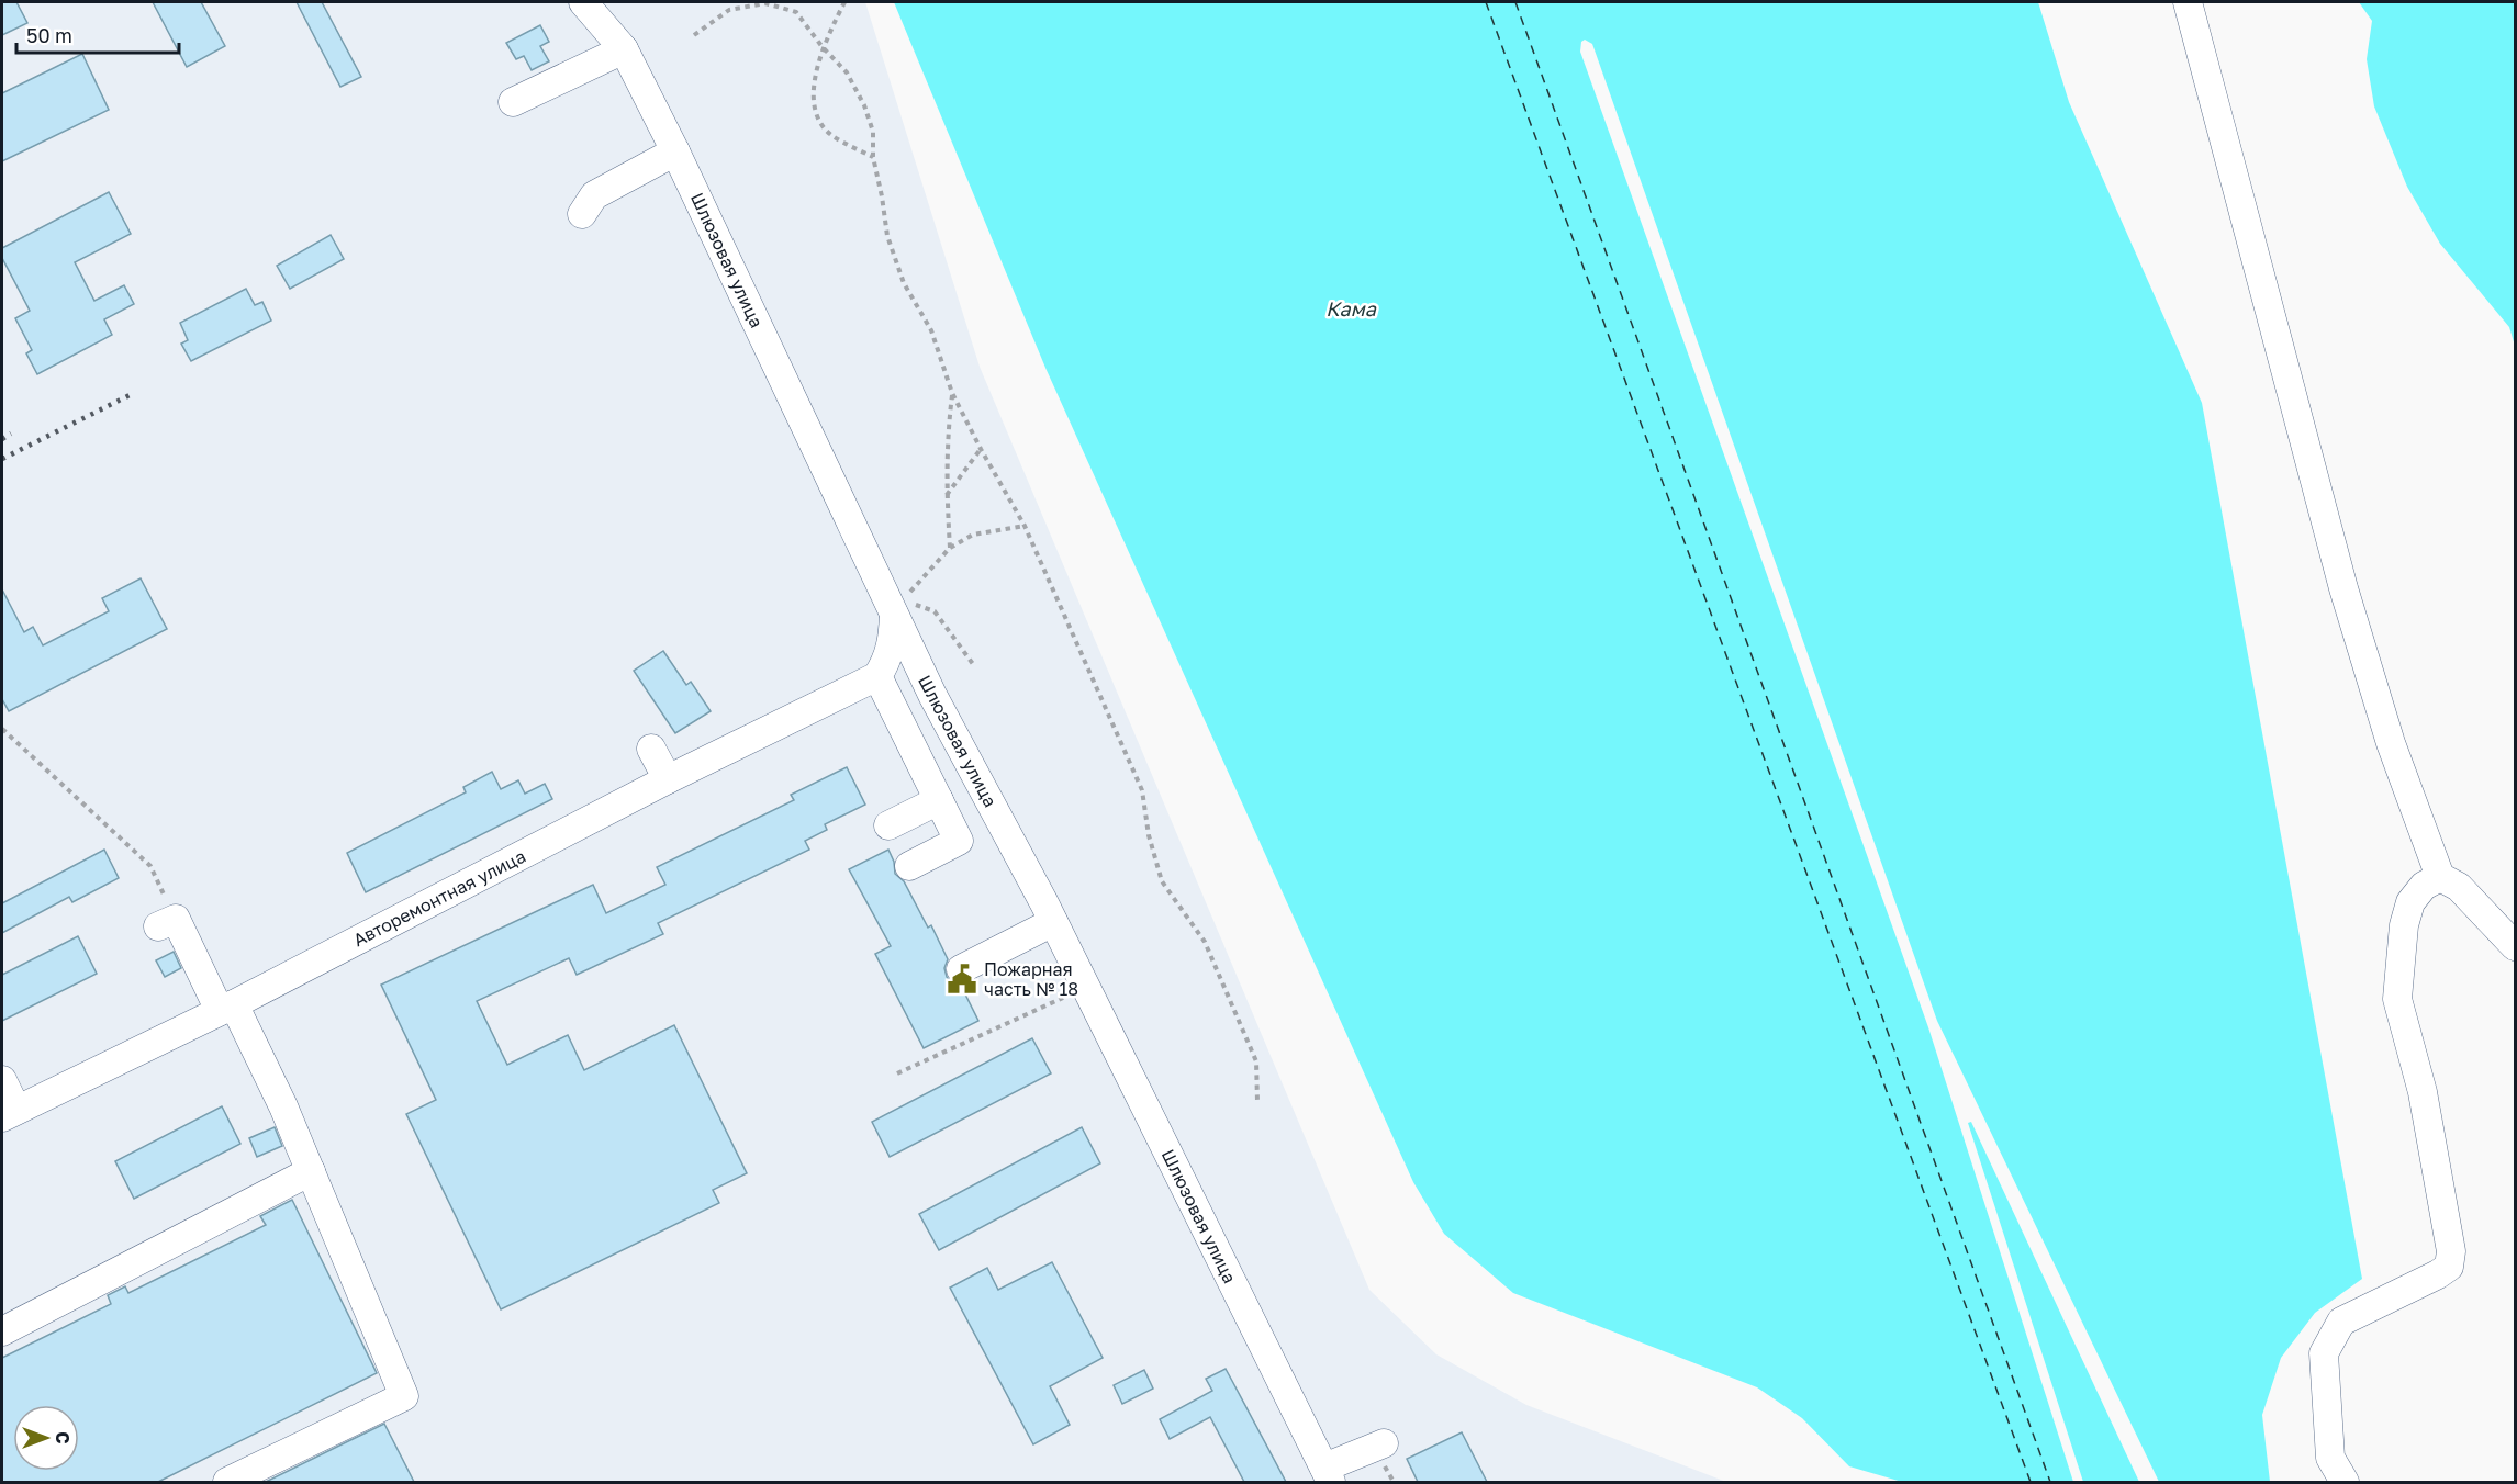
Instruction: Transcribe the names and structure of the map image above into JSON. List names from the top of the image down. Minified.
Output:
{"streets":{"street":["Шлюзовая улица","Авторемонтная улица"]},"water":["Кама"],"places":{"public building":["Пожарная часть № 18"]},"scale_bar":"50 m","north":"right"}
